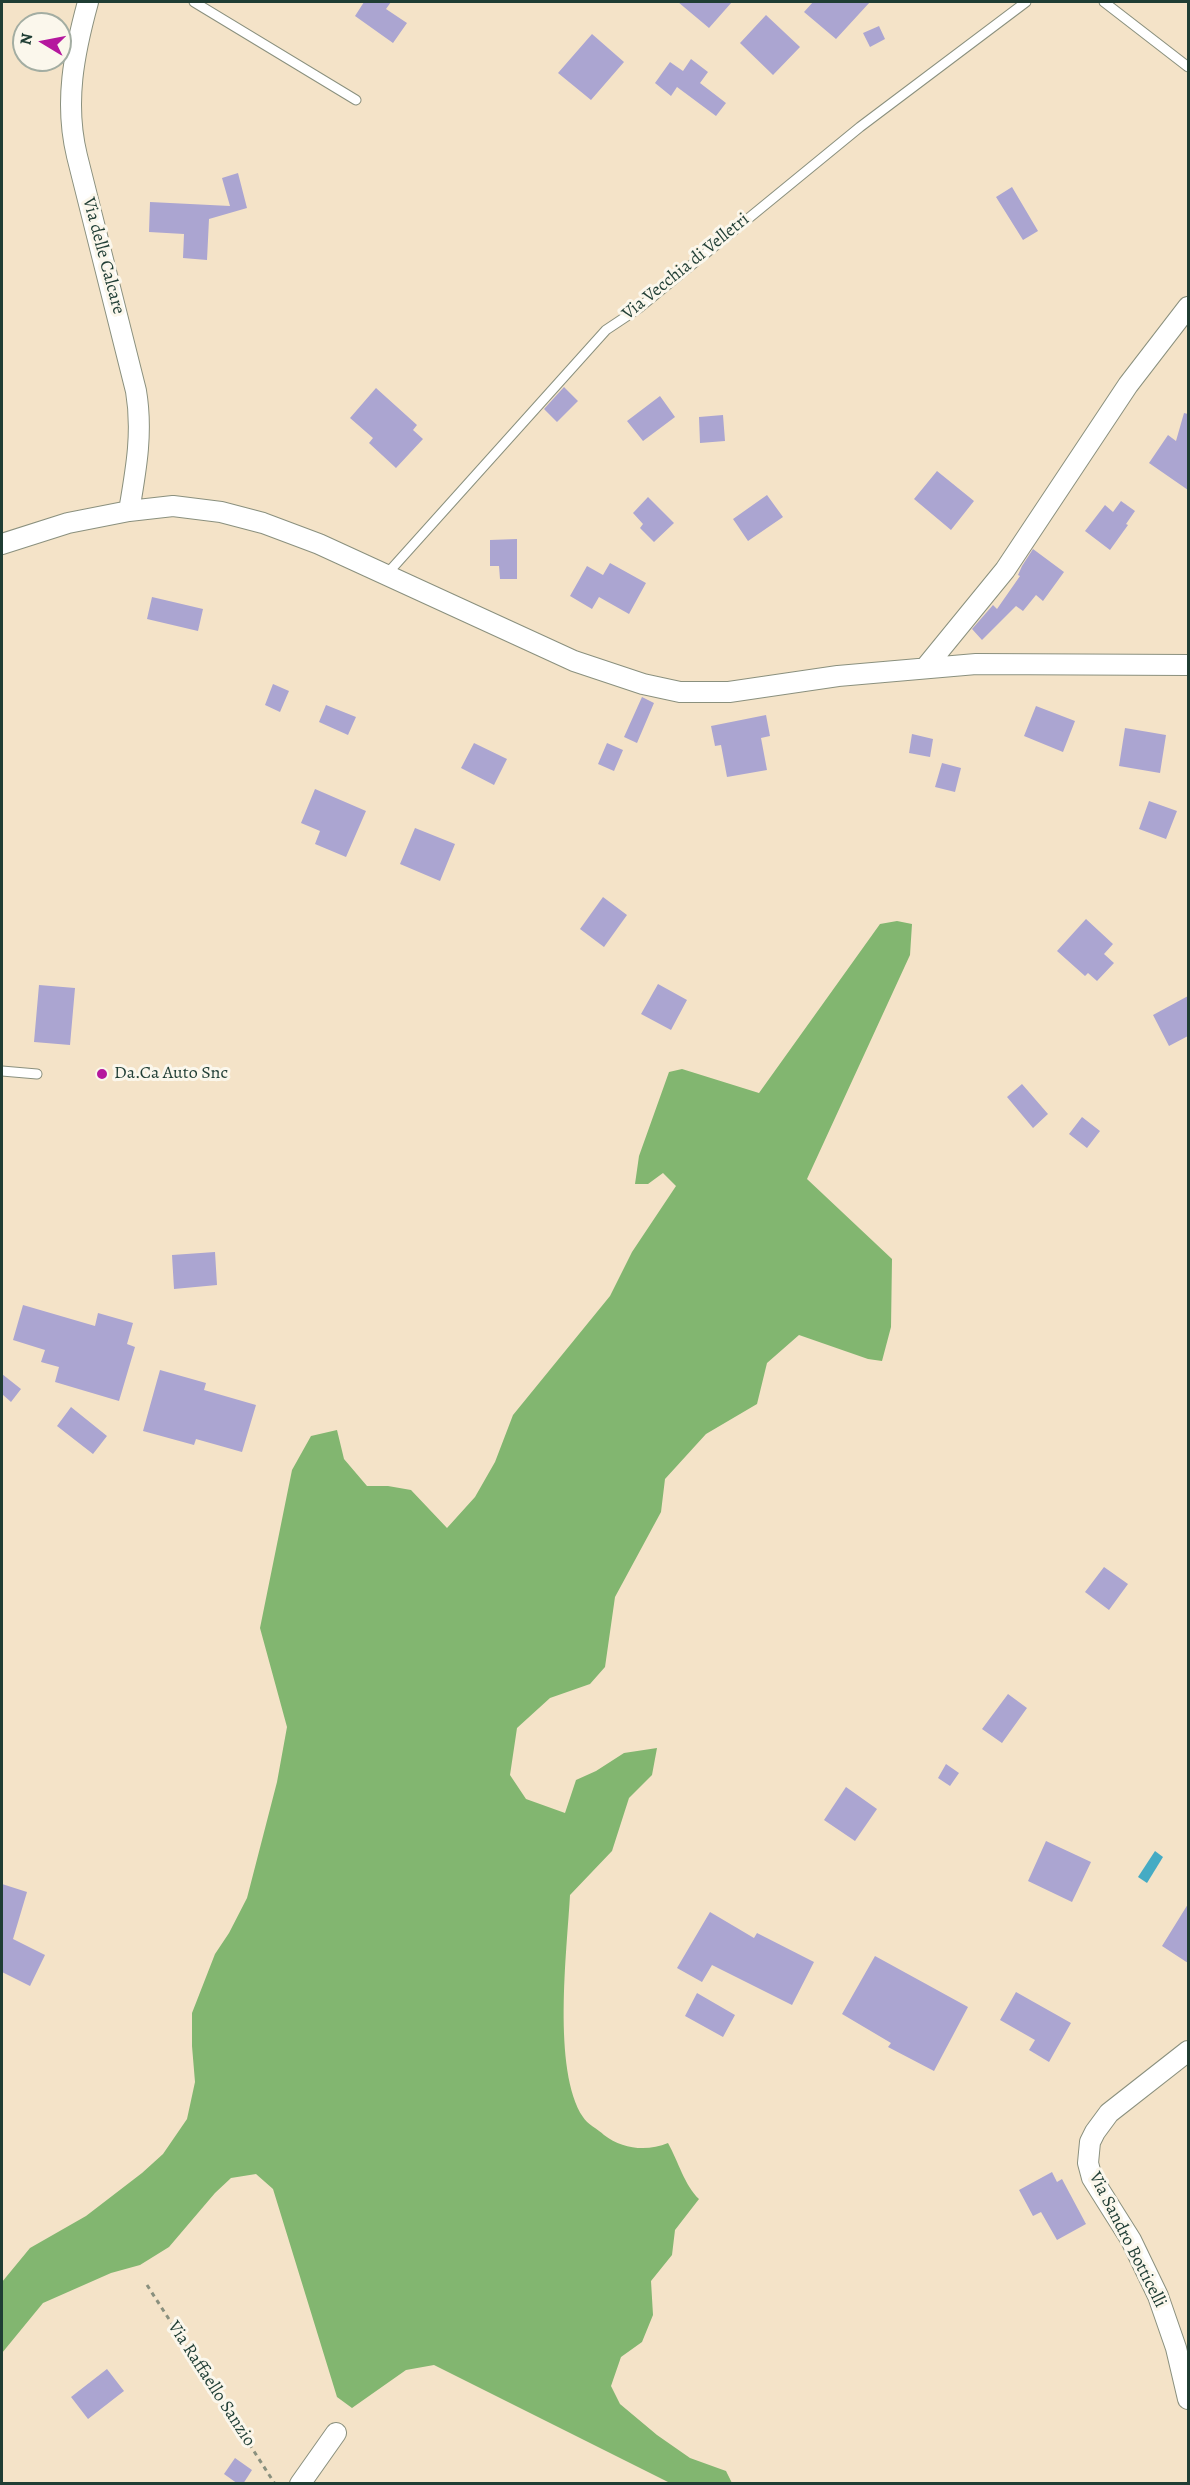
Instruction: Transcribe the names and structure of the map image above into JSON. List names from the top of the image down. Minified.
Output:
{"streets":{"street":["Via delle Calcare","Via Sandro Botticelli"],"lane":["Via Vecchia di Velletri"],"path":["Via Raffaello Sanzio"]},"places":["Da.Ca Auto Snc"],"north":"left"}
